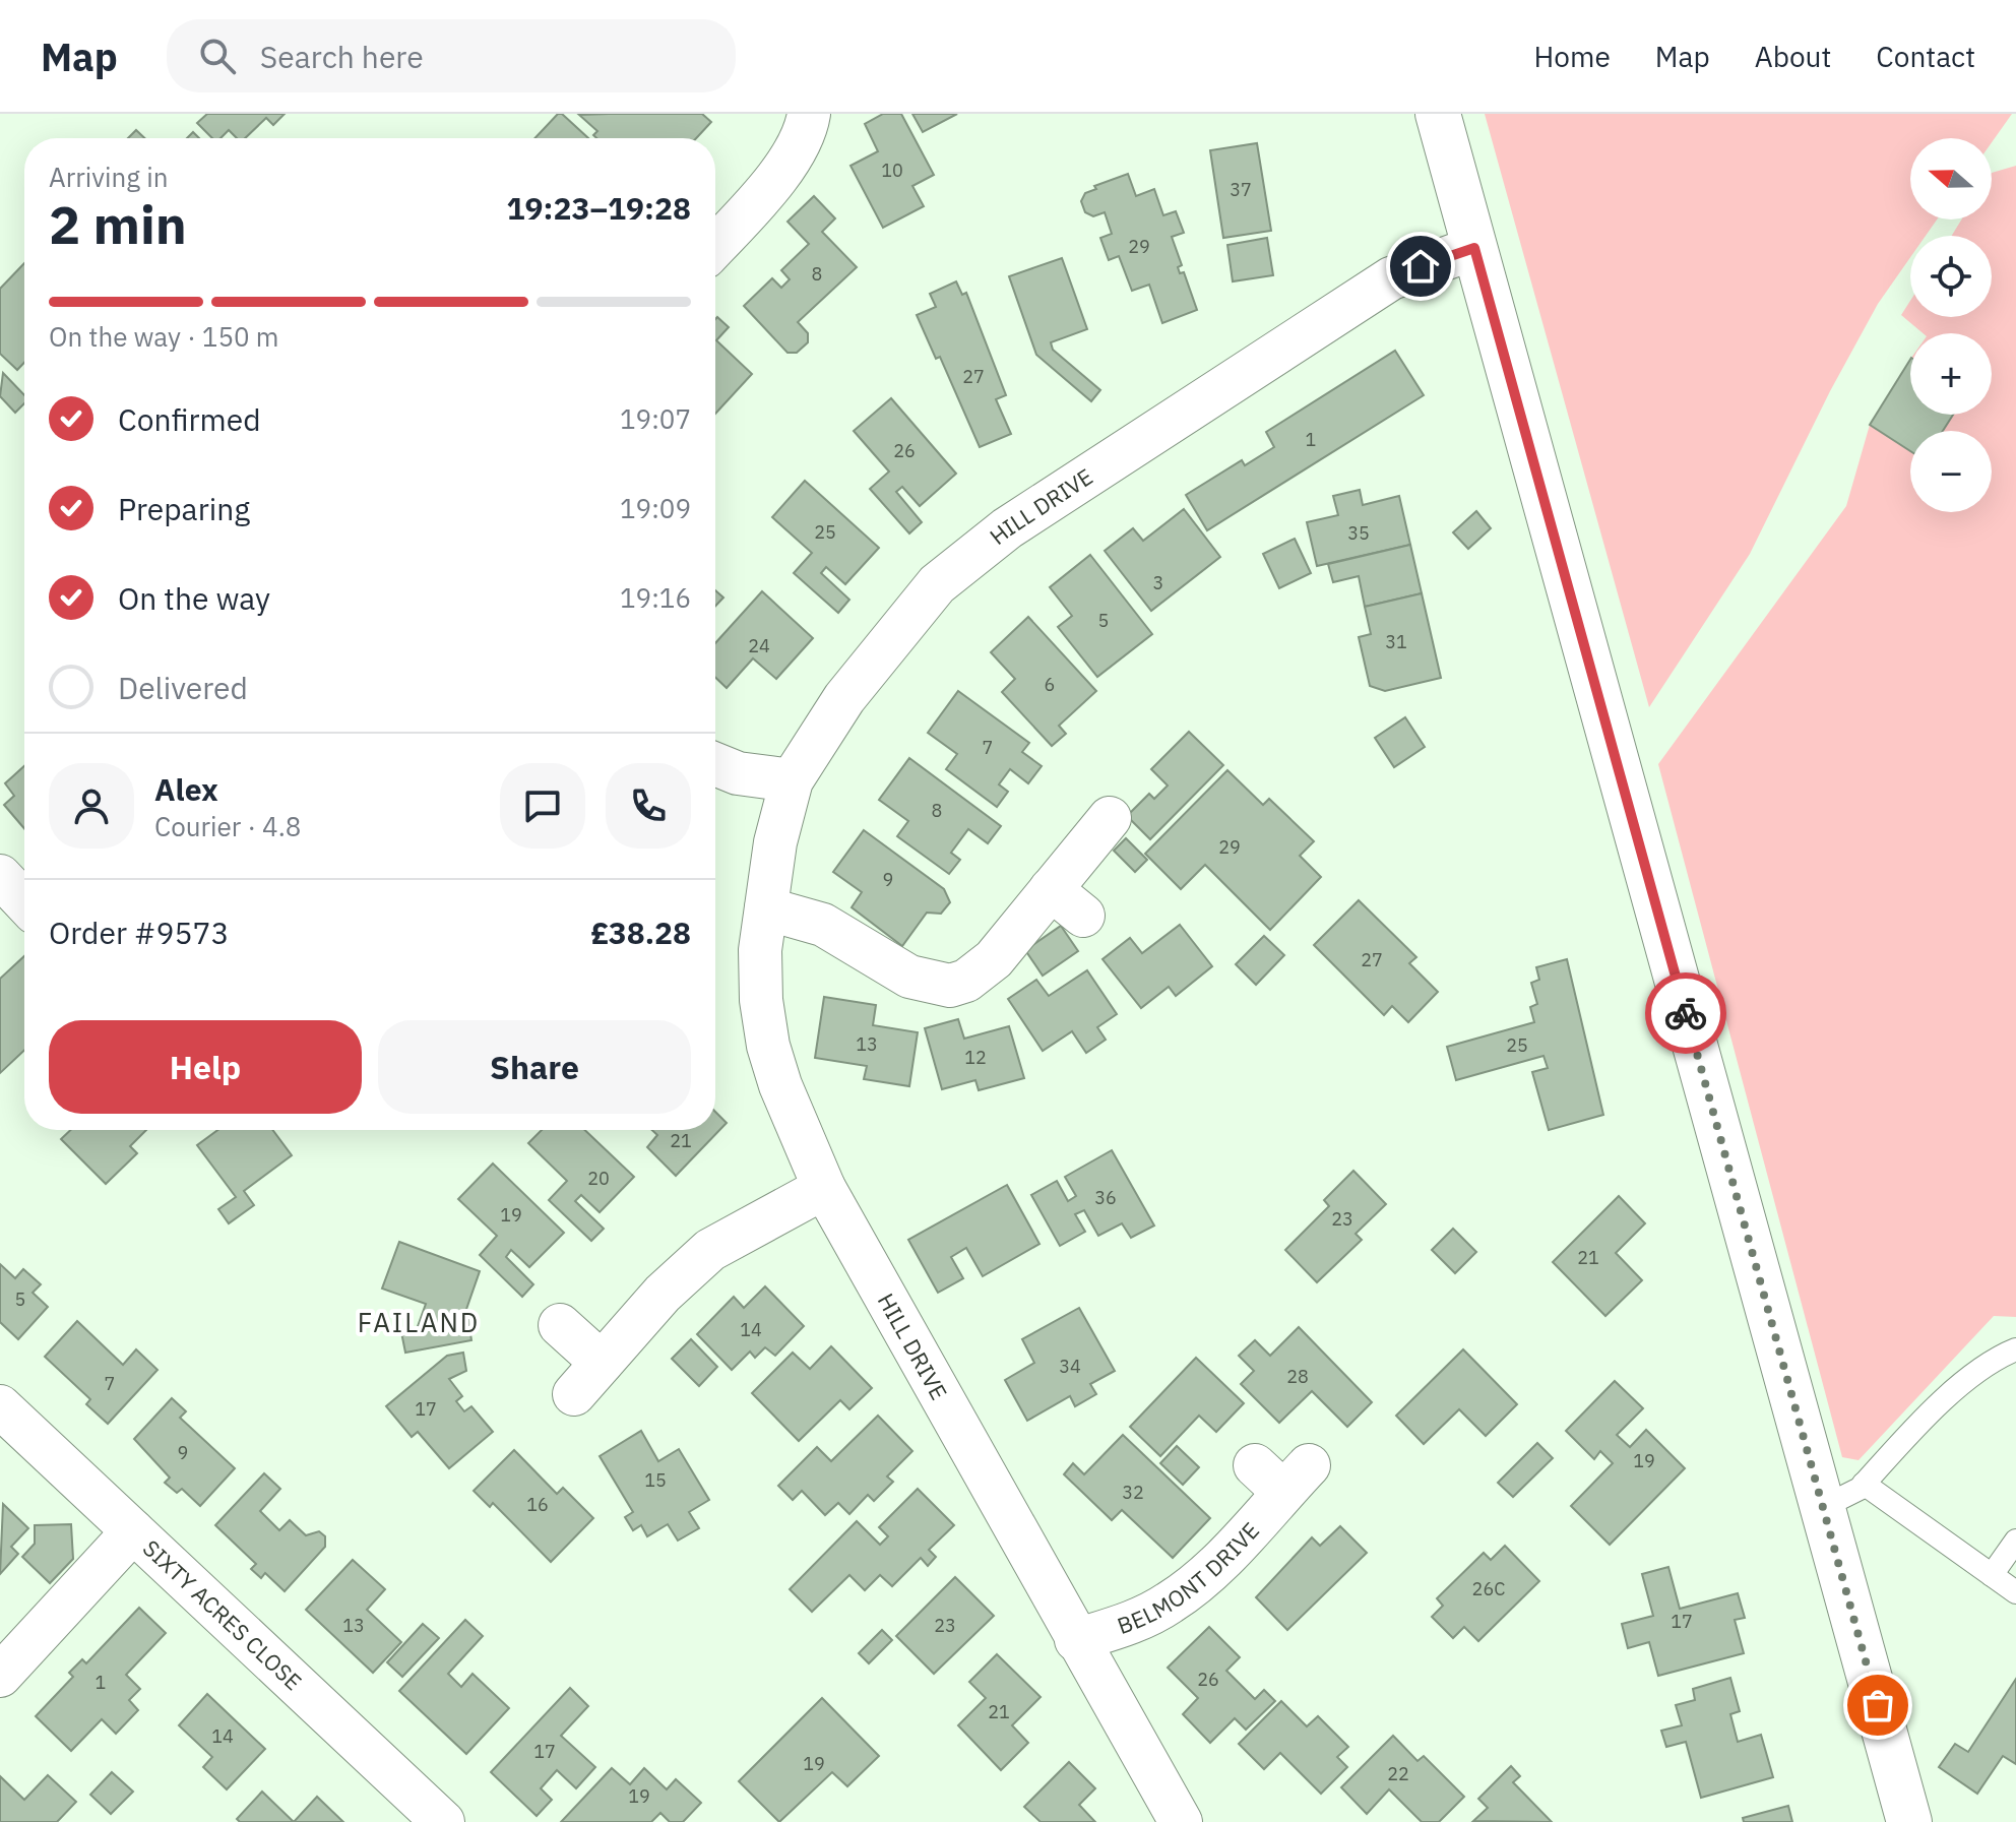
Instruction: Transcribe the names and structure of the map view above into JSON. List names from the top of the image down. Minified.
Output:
{"streets":{"street":["HILL DRIVE","BELMONT DRIVE","SIXTY ACRES CLOSE"]},"crossings":[["HILL DRIVE","BELMONT DRIVE"]],"districts":["FAILAND"],"house_numbers":["10","37","29","8","27","1","26","25","35","3","5","31","24","6","7","8","29","9","27","13","25","12","21","20","36","19","23","21","5","14","34","28","7","17","9","19","15","32","16","26C","17","13","23","26","1","21","14","17","19","22","19"],"north":"left","page":{"header":"Map","search":"Search here","nav":["Home","Map","About","Contact"],"map_buttons":["+","−"],"heading":["2 min","Arriving in","19:23–19:28"],"panel":["Alex","Courier · 4.8","Order #9573","£38.28"],"bar":"On the way · 150 m","list":[["Confirmed","19:07"],["Preparing","19:09"],["On the way","19:16"],"Delivered"],"buttons":["Help","Share"]}}
